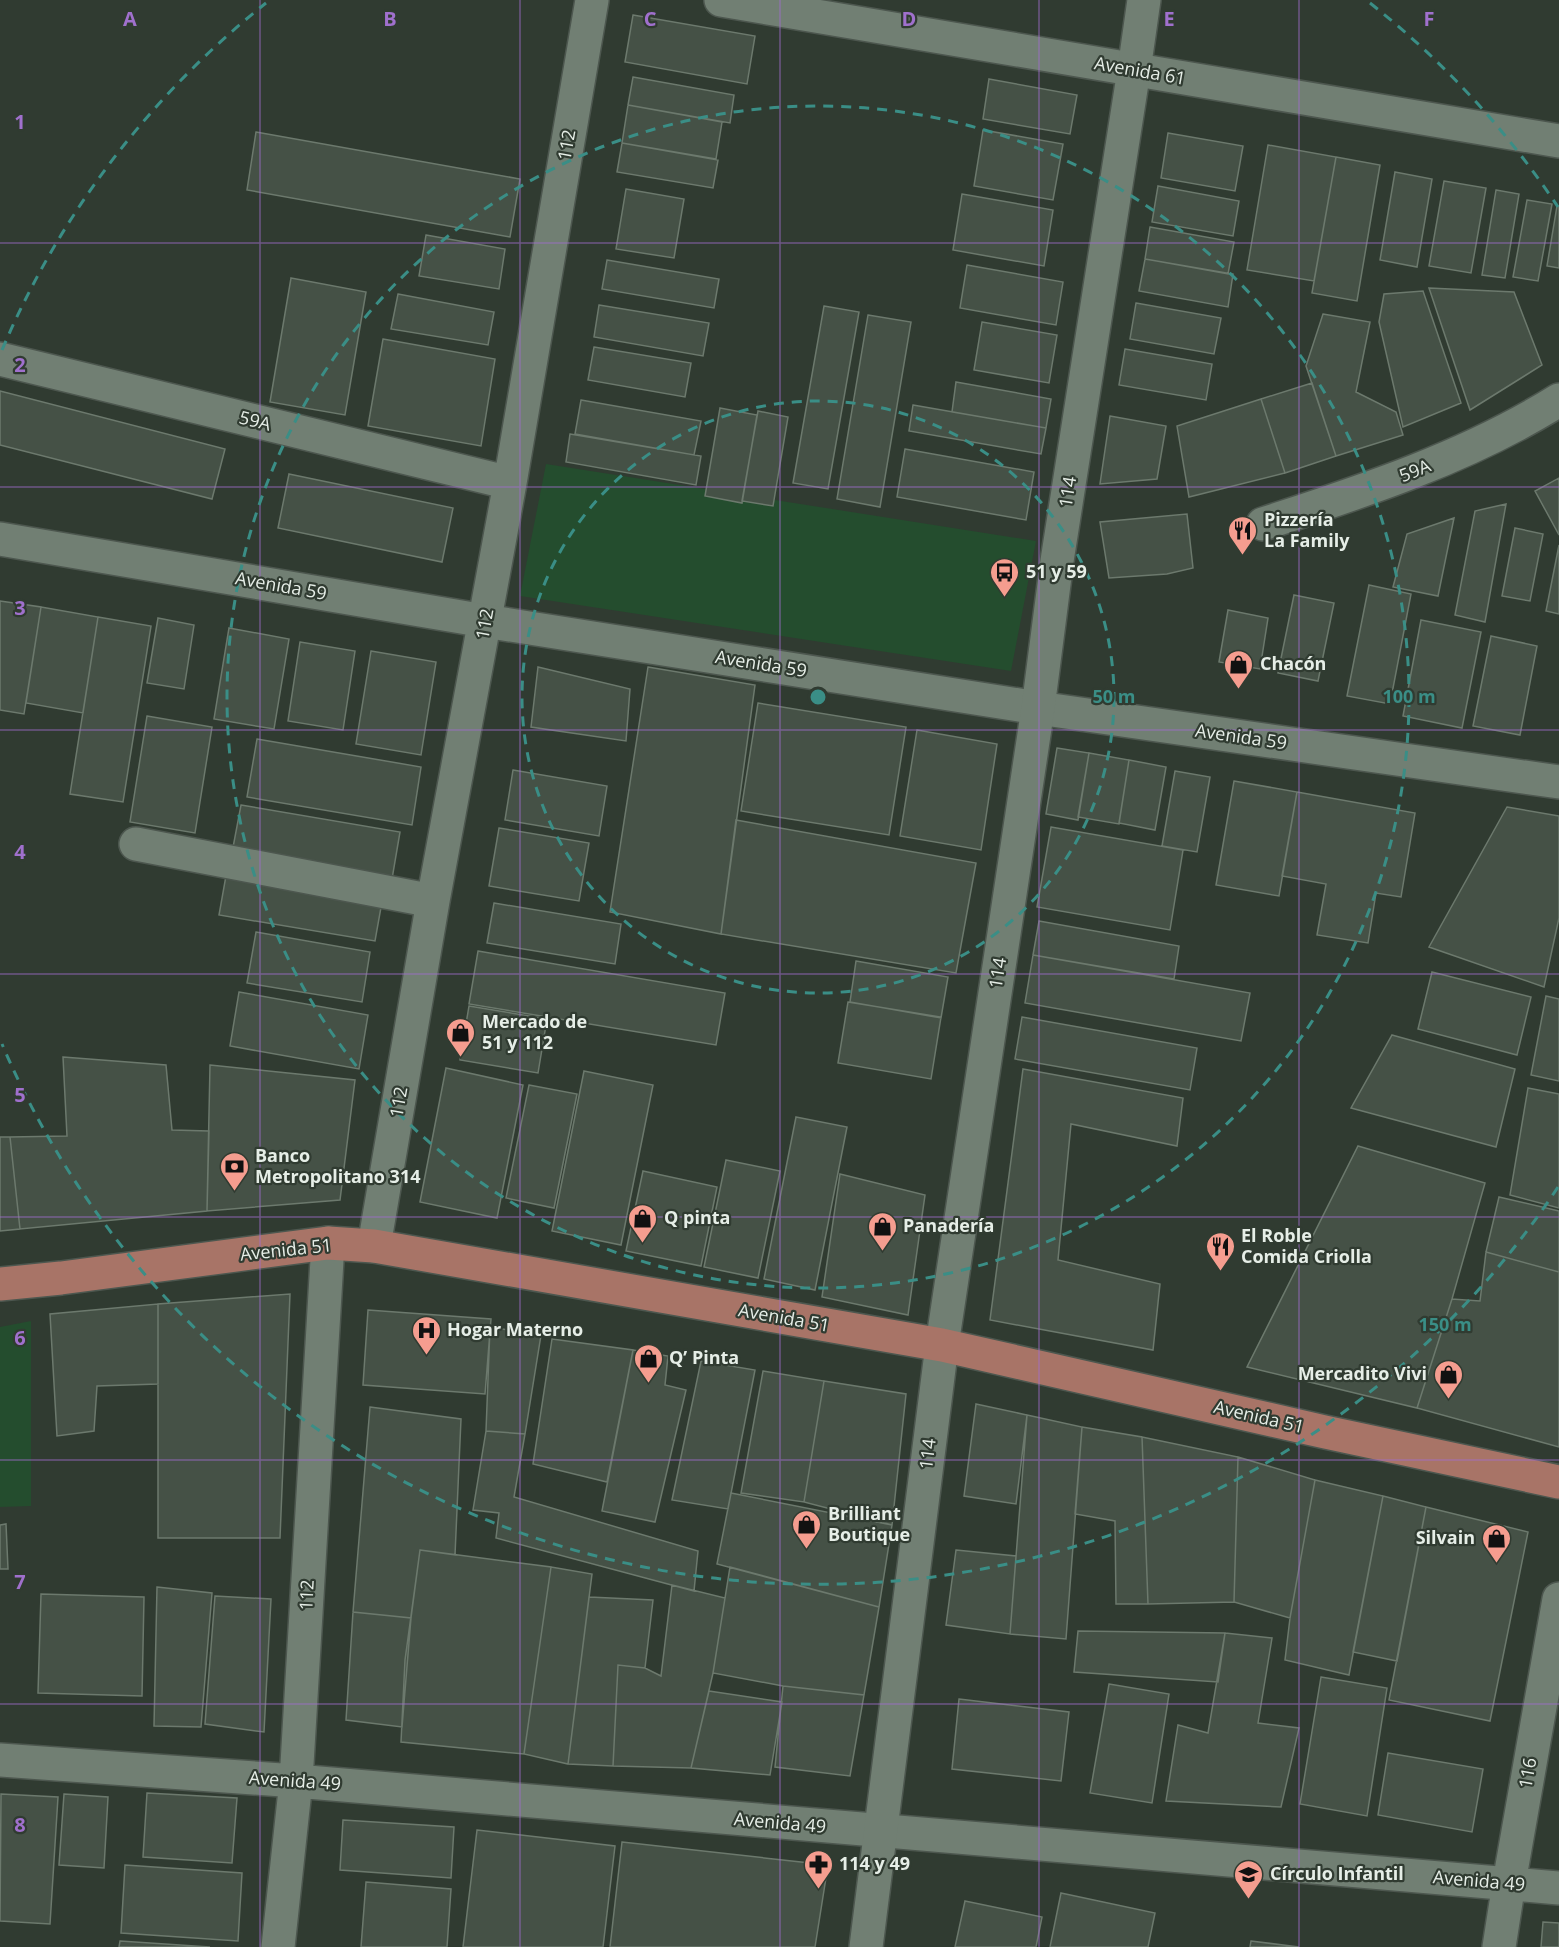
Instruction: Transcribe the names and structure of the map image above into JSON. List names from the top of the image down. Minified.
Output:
{"streets":{"main road":["Avenida 51"],"street":["Avenida 61","112","59A","114","Avenida 59","116","Avenida 49"]},"crossings":[["Avenida 61","114"],["112","59A"],["112","Avenida 59"],["112","Avenida 51"],["112","Avenida 49"],["114","Avenida 59"],["114","Avenida 51"],["114","Avenida 49"],["116","Avenida 49"]],"places":{"restaurant":["Pizzería La Family","El Roble Comida Criolla"],"bus stop":["51 y 59"],"shop":["Chacón","Mercado de 51 y 112","Q pinta","Panadería","Q’ Pinta","Mercadito Vivi","Brilliant Boutique","Silvain"],"bank":["Banco Metropolitano 314"],"hospital":["Hogar Materno"],"pharmacy":["114 y 49"],"school or university":["Círculo Infantil"]},"grid":{"columns":["A","B","C","D","E","F"],"rows":["1","2","3","4","5","6","7","8"]},"rings":["50 m","100 m","150 m"]}
